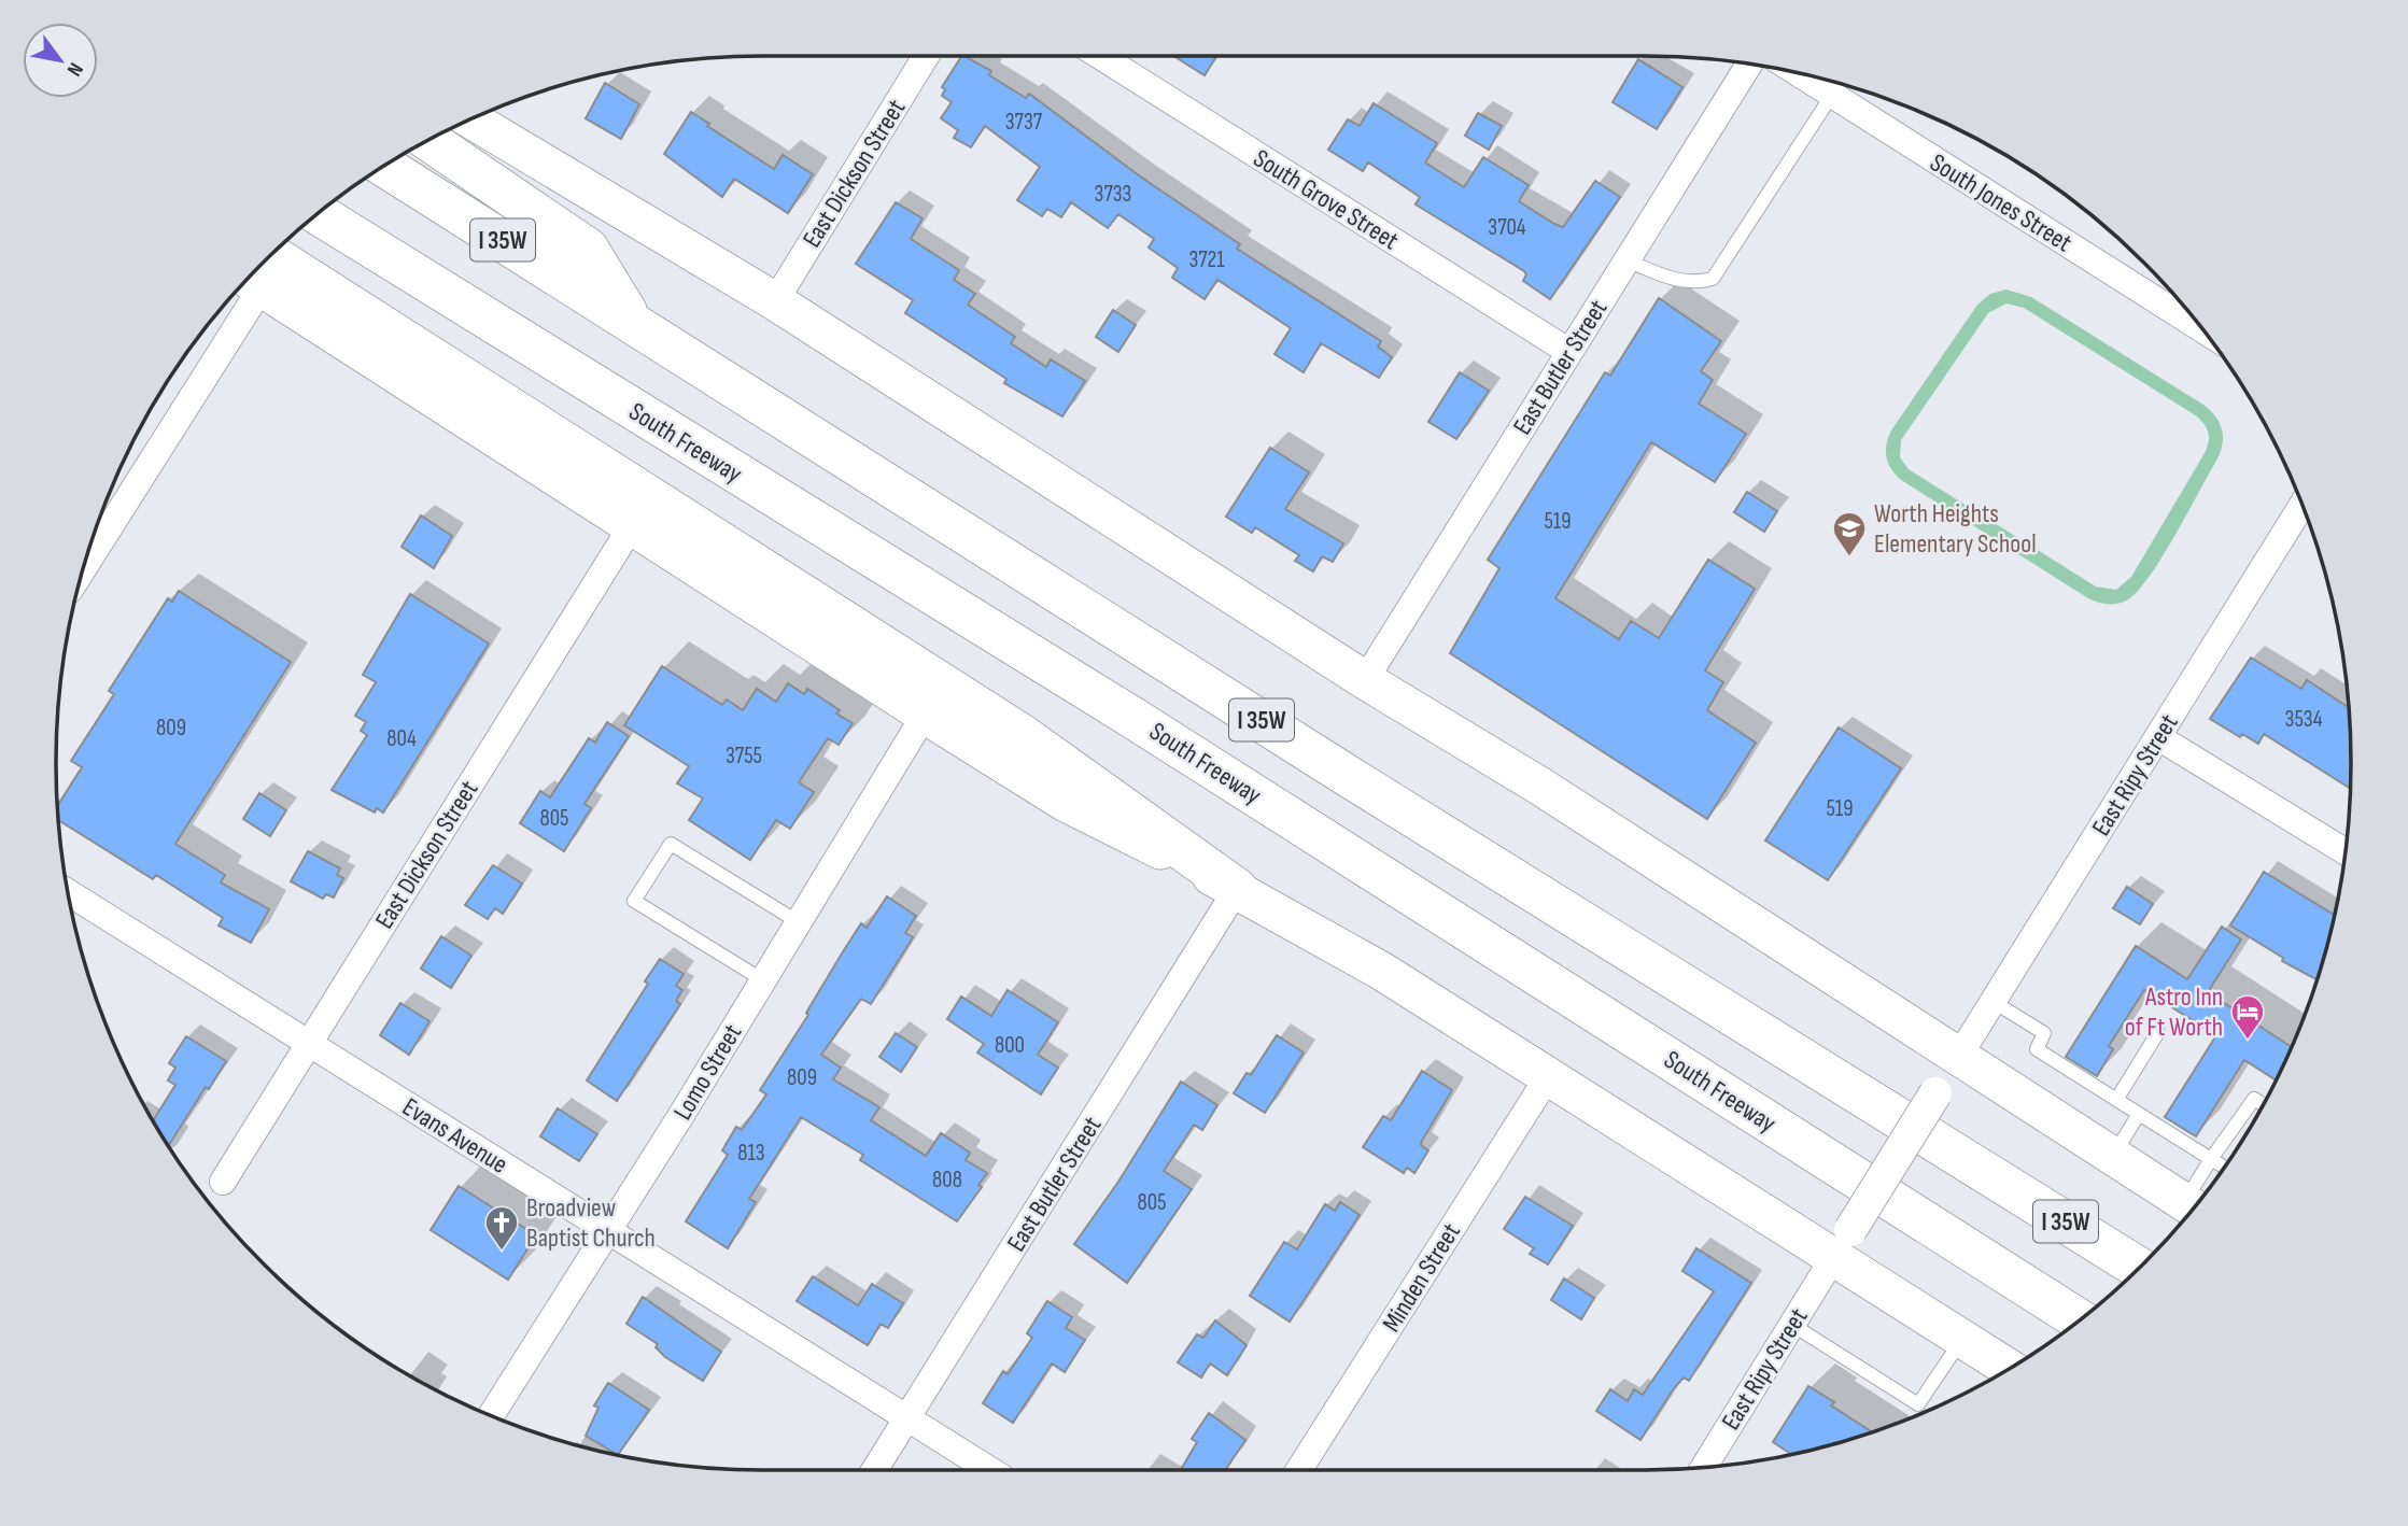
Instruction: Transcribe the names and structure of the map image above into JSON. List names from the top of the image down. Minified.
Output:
{"streets":{"highway":["I 35W","South Freeway"],"street":["East Dickson Street","South Grove Street","South Jones Street","East Butler Street","East Ripy Street","Lomo Street","Evans Avenue","Minden Street"]},"crossings":[["East Dickson Street","Evans Avenue"],["South Grove Street","East Butler Street"],["East Butler Street","Evans Avenue"],["Lomo Street","Evans Avenue"]],"places":{"school or university":["Worth Heights Elementary School"],"hotel":["Astro Inn of Ft Worth"],"church":["Broadview Baptist Church"]},"house_numbers":["3737","3733","3704","3721","519","3534","809","804","3755","519","805","800","809","813","808","805"],"north":"bottom right"}
